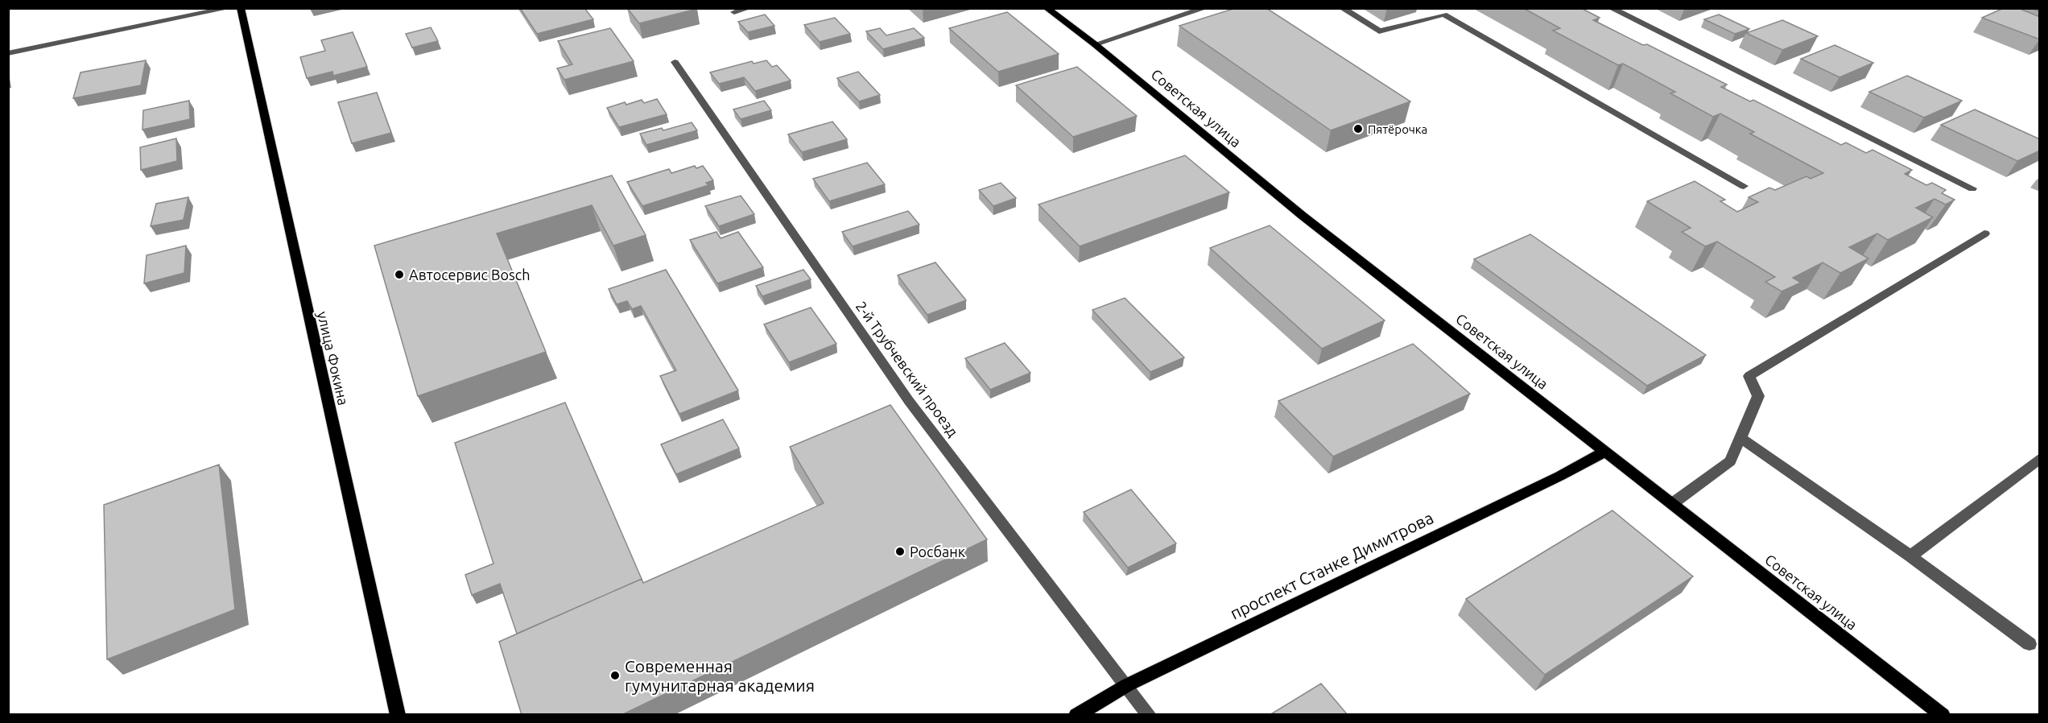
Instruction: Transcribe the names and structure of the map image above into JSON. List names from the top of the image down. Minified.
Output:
{"streets":{"main road":["Советская улица","улица Фокина","проспект Станке Димитрова"],"street":["2-й Трубчевский проезд"]},"crossings":[["Советская улица","проспект Станке Димитрова"],["2-й Трубчевский проезд","проспект Станке Димитрова"]],"places":["Пятёрочка","Автосервис Bosch","Росбанк","Современная гумунитарная академия"]}
